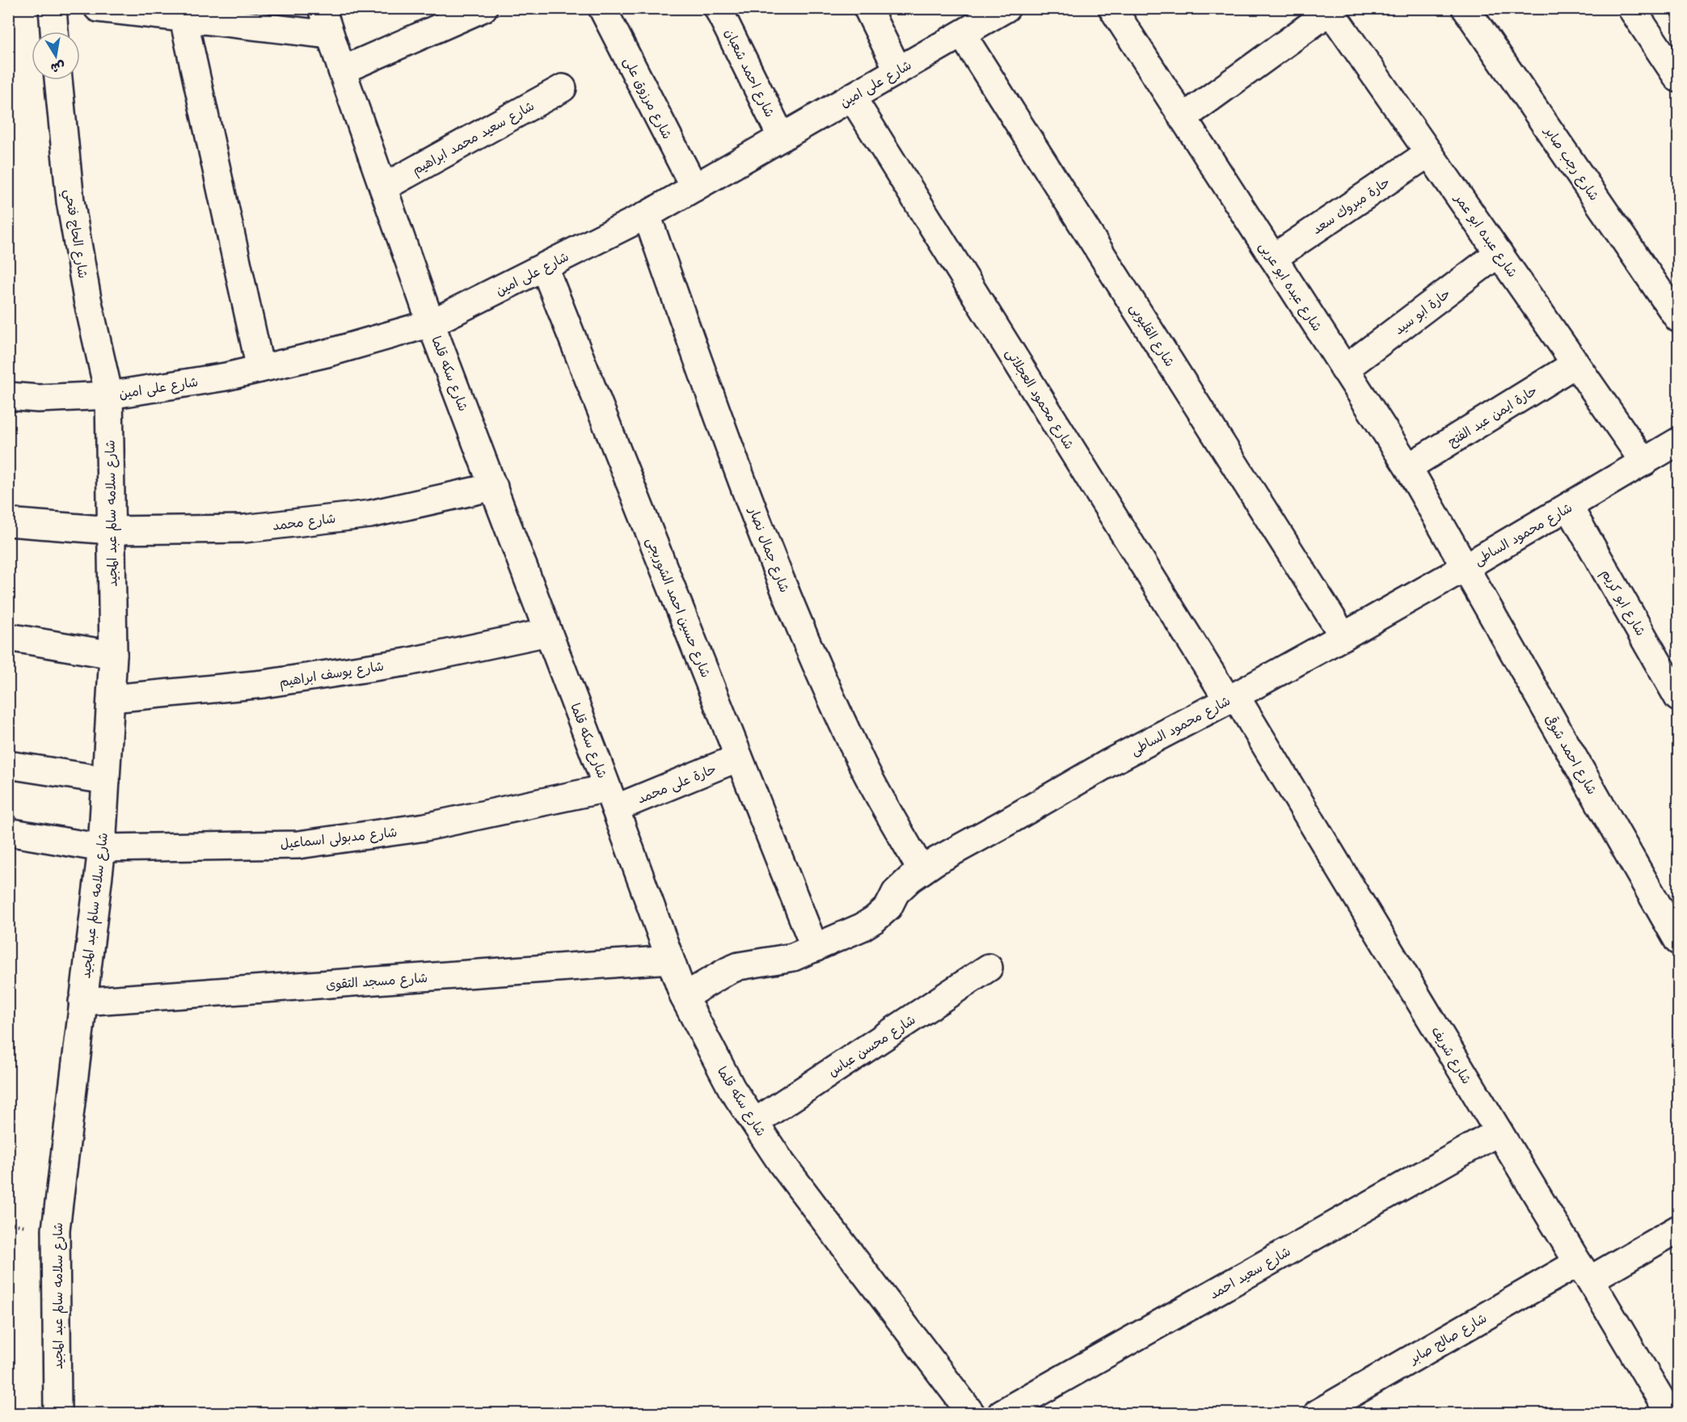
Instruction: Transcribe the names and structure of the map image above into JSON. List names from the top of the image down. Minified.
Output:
{"streets":{"street":["شارع احمد شعبان","شارع على امين","شارع مرزوق على","شارع سعيد محمد ابراهيم","شارع رجب صابر","حارة مبروك سعد","شارع الحاج فتحي","شارع عبده ابو عمر","شارع عبده ابو عربى","حارة ابو سيد","شارع القليوبى","شارع سكه قلما","شارع محمود العجلاتى","حارة ايمن عبد الفتح","شارع سلامه سالم عبد المجيد","شارع محمد","شارع محمود الساطى","شارع جمال نصار","شارع ابو كريم","شارع حسين احمد الشوربجى","شارع يوسف ابراهيم","شارع احمد شوقى","حارة على محمد","شارع مدبولى اسماعيل","شارع مسجد التقوى","شارع محسن عباس","شارع شريف","شارع سعيد احمد","شارع صالح صابر"]},"crossings":[["شارع احمد شعبان","شارع على امين"],["شارع على امين","شارع مرزوق على"],["شارع على امين","شارع الحاج فتحي"],["شارع على امين","شارع القليوبى"],["شارع على امين","شارع سكه قلما"],["شارع على امين","شارع محمود العجلاتى"],["شارع على امين","شارع سلامه سالم عبد المجيد"],["شارع على امين","شارع جمال نصار"],["شارع على امين","شارع حسين احمد الشوربجى"],["شارع سعيد محمد ابراهيم","شارع سكه قلما"],["حارة مبروك سعد","شارع عبده ابو عمر"],["حارة مبروك سعد","شارع عبده ابو عربى"],["شارع الحاج فتحي","شارع سلامه سالم عبد المجيد"],["شارع عبده ابو عمر","حارة ابو سيد"],["شارع عبده ابو عمر","حارة ايمن عبد الفتح"],["شارع عبده ابو عمر","شارع محمود الساطى"],["شارع عبده ابو عربى","حارة ابو سيد"],["شارع عبده ابو عربى","حارة ايمن عبد الفتح"],["شارع عبده ابو عربى","شارع محمود الساطى"],["شارع عبده ابو عربى","شارع احمد شوقى"],["شارع القليوبى","شارع محمود الساطى"],["شارع سكه قلما","شارع محمد"],["شارع سكه قلما","شارع محمود الساطى"],["شارع سكه قلما","شارع يوسف ابراهيم"],["شارع سكه قلما","حارة على محمد"],["شارع سكه قلما","شارع مدبولى اسماعيل"],["شارع سكه قلما","شارع مسجد التقوى"],["شارع سكه قلما","شارع محسن عباس"],["شارع محمود العجلاتى","شارع محمود الساطى"],["شارع محمود العجلاتى","شارع شريف"],["شارع سلامه سالم عبد المجيد","شارع محمد"],["شارع سلامه سالم عبد المجيد","شارع يوسف ابراهيم"],["شارع سلامه سالم عبد المجيد","شارع مدبولى اسماعيل"],["شارع سلامه سالم عبد المجيد","شارع مسجد التقوى"],["شارع محمود الساطى","شارع جمال نصار"],["شارع محمود الساطى","شارع ابو كريم"],["شارع محمود الساطى","شارع حسين احمد الشوربجى"],["شارع محمود الساطى","شارع احمد شوقى"],["شارع محمود الساطى","شارع شريف"],["شارع حسين احمد الشوربجى","حارة على محمد"],["حارة على محمد","شارع مدبولى اسماعيل"],["شارع شريف","شارع سعيد احمد"],["شارع شريف","شارع صالح صابر"]],"north":"bottom"}
